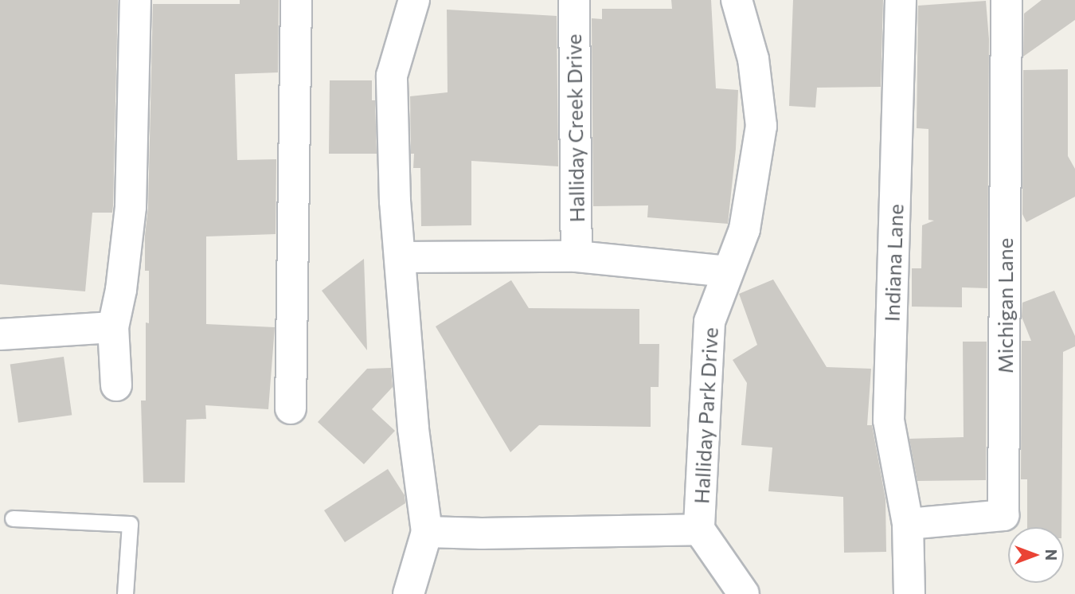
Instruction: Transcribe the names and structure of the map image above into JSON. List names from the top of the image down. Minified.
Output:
{"streets":{"street":["Halliday Creek Drive","Indiana Lane","Michigan Lane","Halliday Park Drive"]},"crossings":[["Indiana Lane","Michigan Lane"]],"north":"right"}
